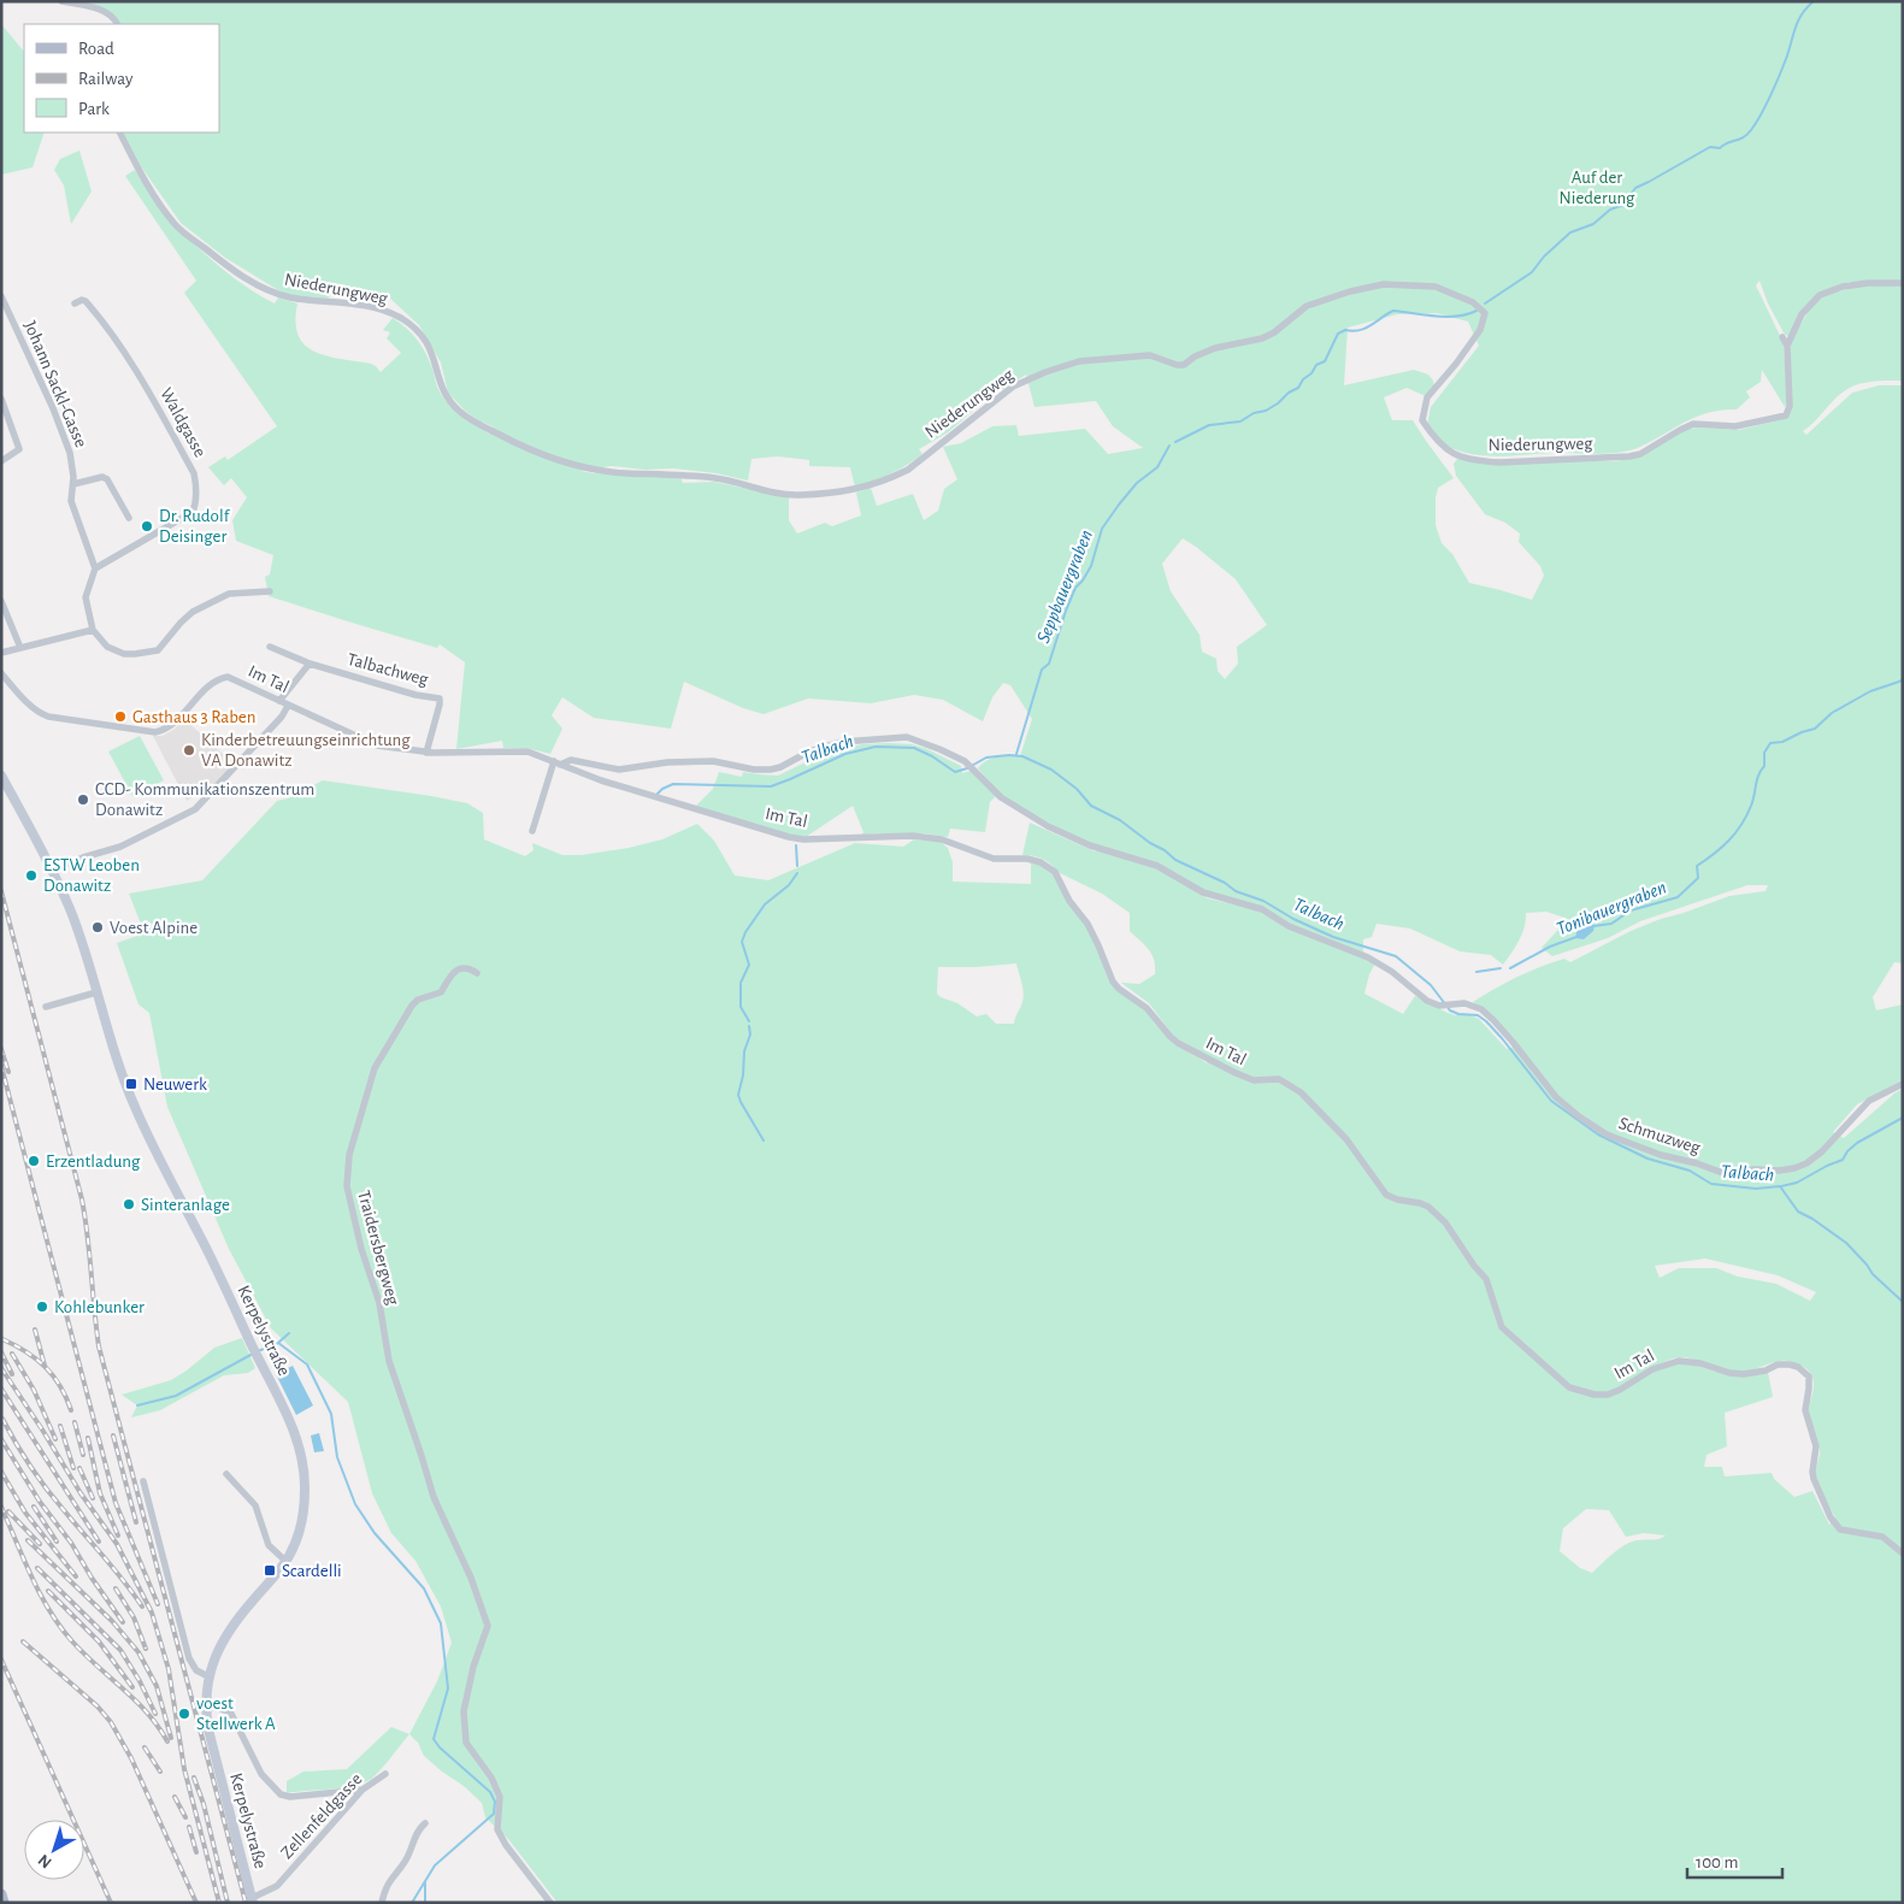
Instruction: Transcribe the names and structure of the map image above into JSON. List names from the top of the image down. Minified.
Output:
{"streets":{"main road":["Kerpelystraße"],"street":["Niederungweg","Johann Sackl-Gasse","Waldgasse","Talbachweg","Im Tal","Schmuzweg","Traidersbergweg","Zellenfeldgasse"]},"crossings":[["Johann Sackl-Gasse","Waldgasse"],["Talbachweg","Im Tal"],["Im Tal","Schmuzweg"],["Kerpelystraße","Zellenfeldgasse"]],"water":["Seppbauergraben","Talbach","Tonibauergraben"],"parks":["Auf der Niederung"],"places":{"other":["Dr. Rudolf Deisinger","Gasthaus 3 Raben","Kinderbetreuungseinrichtung VA Donawitz","CCD- Kommunikationszentrum Donawitz","ESTW Leoben Donawitz","Voest Alpine","Erzentladung","Sinteranlage","Kohlebunker","voest Stellwerk A"],"transit":["Neuwerk","Scardelli"]},"legend":["Road","Railway","Park"],"scale_bar":"100 m","north":"bottom left"}
